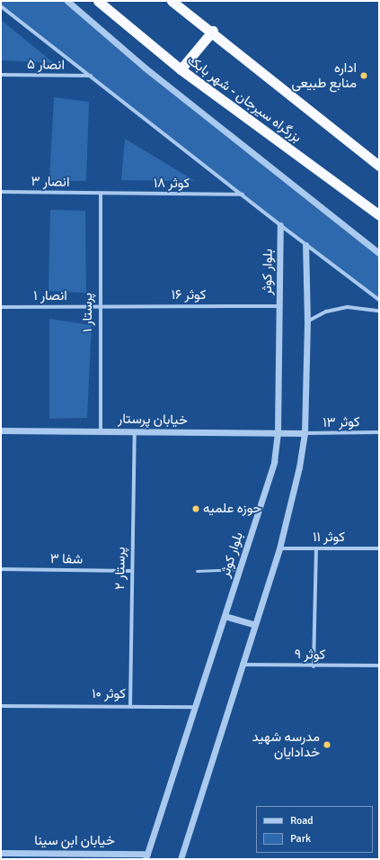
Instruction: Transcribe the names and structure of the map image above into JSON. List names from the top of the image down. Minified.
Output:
{"streets":{"highway":["بزرگراه سیرجان - شهر بابک"],"street":["انصار ۵","انصار ۳","کوثر ۱۸","بلوار کوثر","کوثر ۱۶","انصار ۱","پرستار ۱","خیابان پرستار","کوثر ۱۳","کوثر ۱۱","شفا ۳","پرستار ۲","کوثر ۹","کوثر ۱۰","خیابان ابن سینا"]},"crossings":[["انصار ۳","کوثر ۱۸"],["انصار ۳","پرستار ۱"],["کوثر ۱۸","پرستار ۱"],["بلوار کوثر","کوثر ۱۶"],["بلوار کوثر","خیابان پرستار"],["بلوار کوثر","کوثر ۱۰"],["بلوار کوثر","خیابان ابن سینا"],["کوثر ۱۶","انصار ۱"],["کوثر ۱۶","پرستار ۱"],["انصار ۱","پرستار ۱"],["پرستار ۱","خیابان پرستار"],["خیابان پرستار","کوثر ۱۳"],["خیابان پرستار","پرستار ۲"],["شفا ۳","پرستار ۲"],["پرستار ۲","کوثر ۱۰"]],"places":["اداره منابع طبیعی","حوزه علمیه","مدرسه شهید خدادایان"],"legend":["Road","Park"]}
